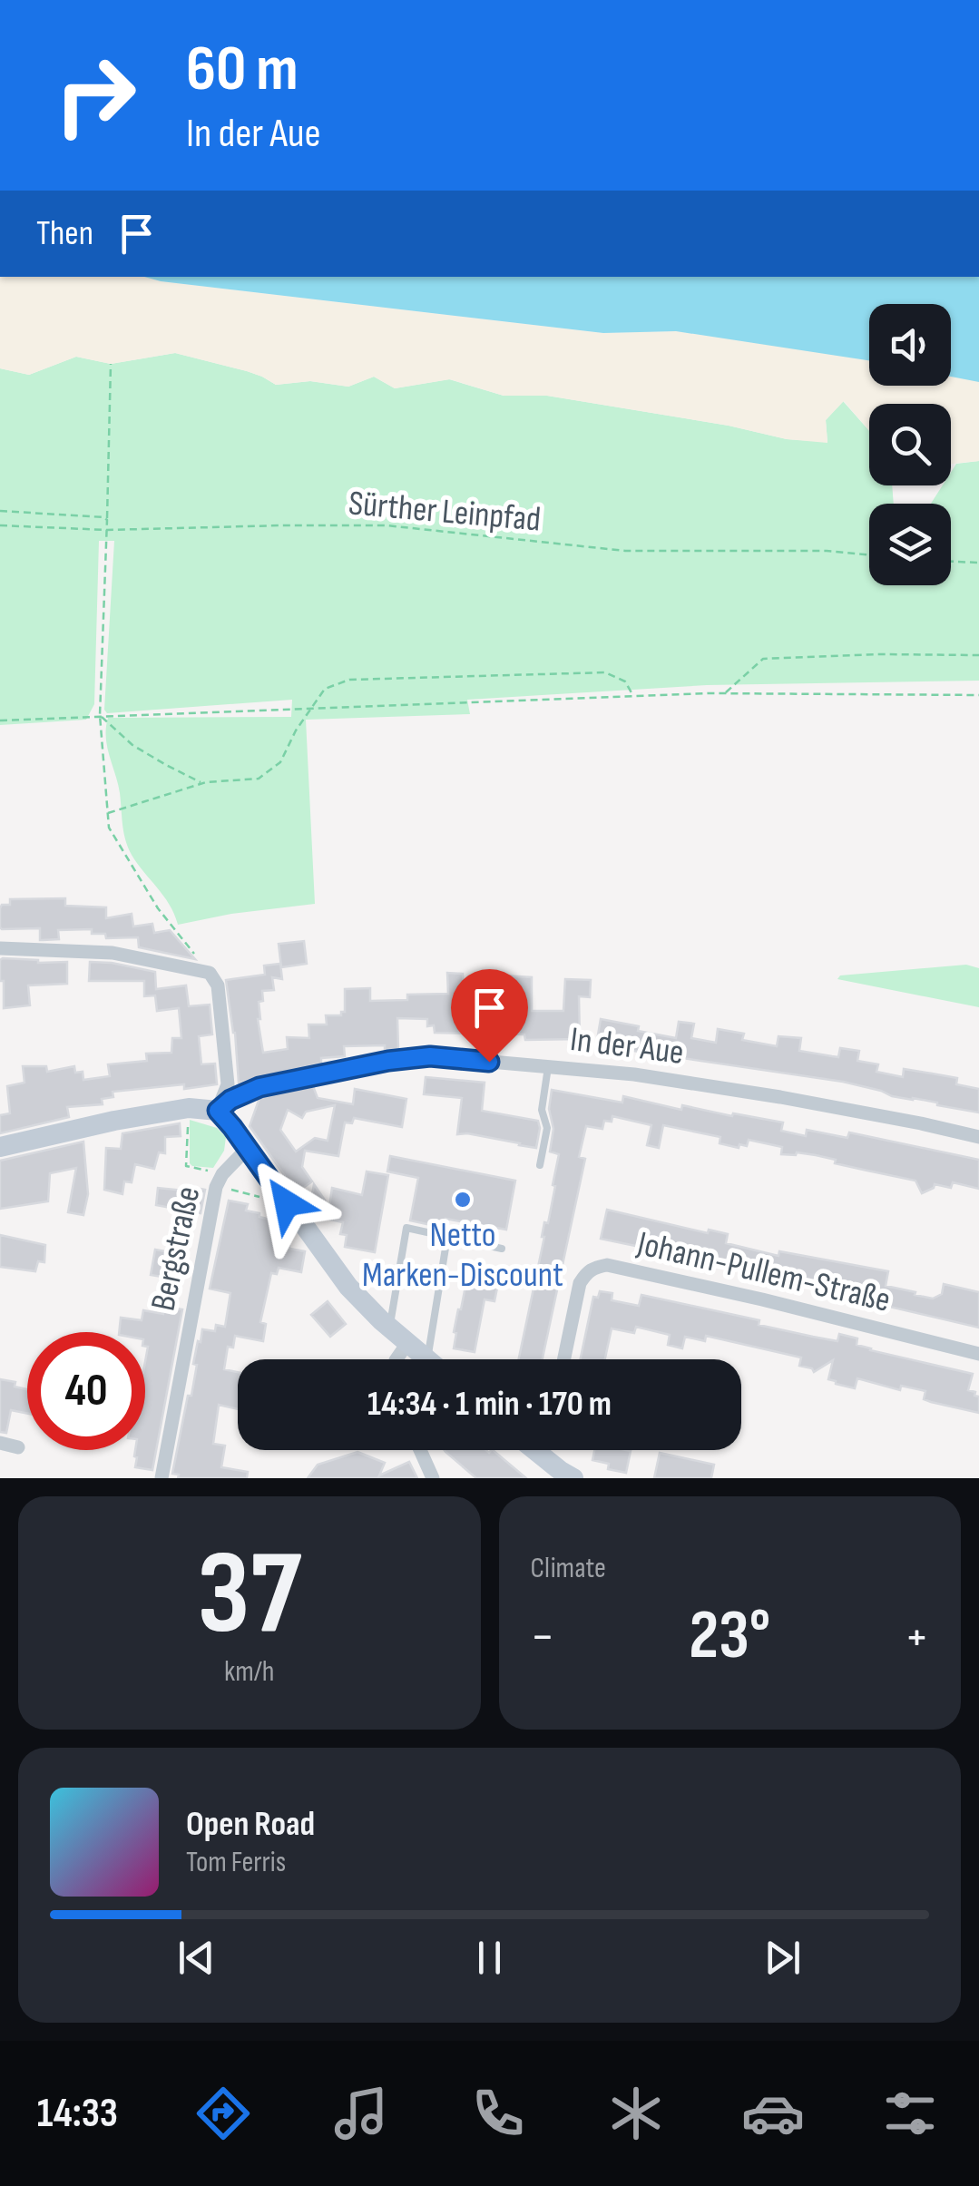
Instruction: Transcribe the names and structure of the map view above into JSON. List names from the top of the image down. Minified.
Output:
{"streets":{"street":["In der Aue","Bergstraße","Johann-Pullem-Straße"],"path":["Sürther Leinpfad"]},"places":["Netto Marken-Discount"],"page":{"turn":["60 m","In der Aue"],"then":"Then","limit":"40","trip":"14:34 · 1 min · 170 m","tile":[["37","km/h"],"Climate"],"heat":["−","23°","+"],"song":["Open Road","Tom Ferris"],"tabs":"14:33"}}
